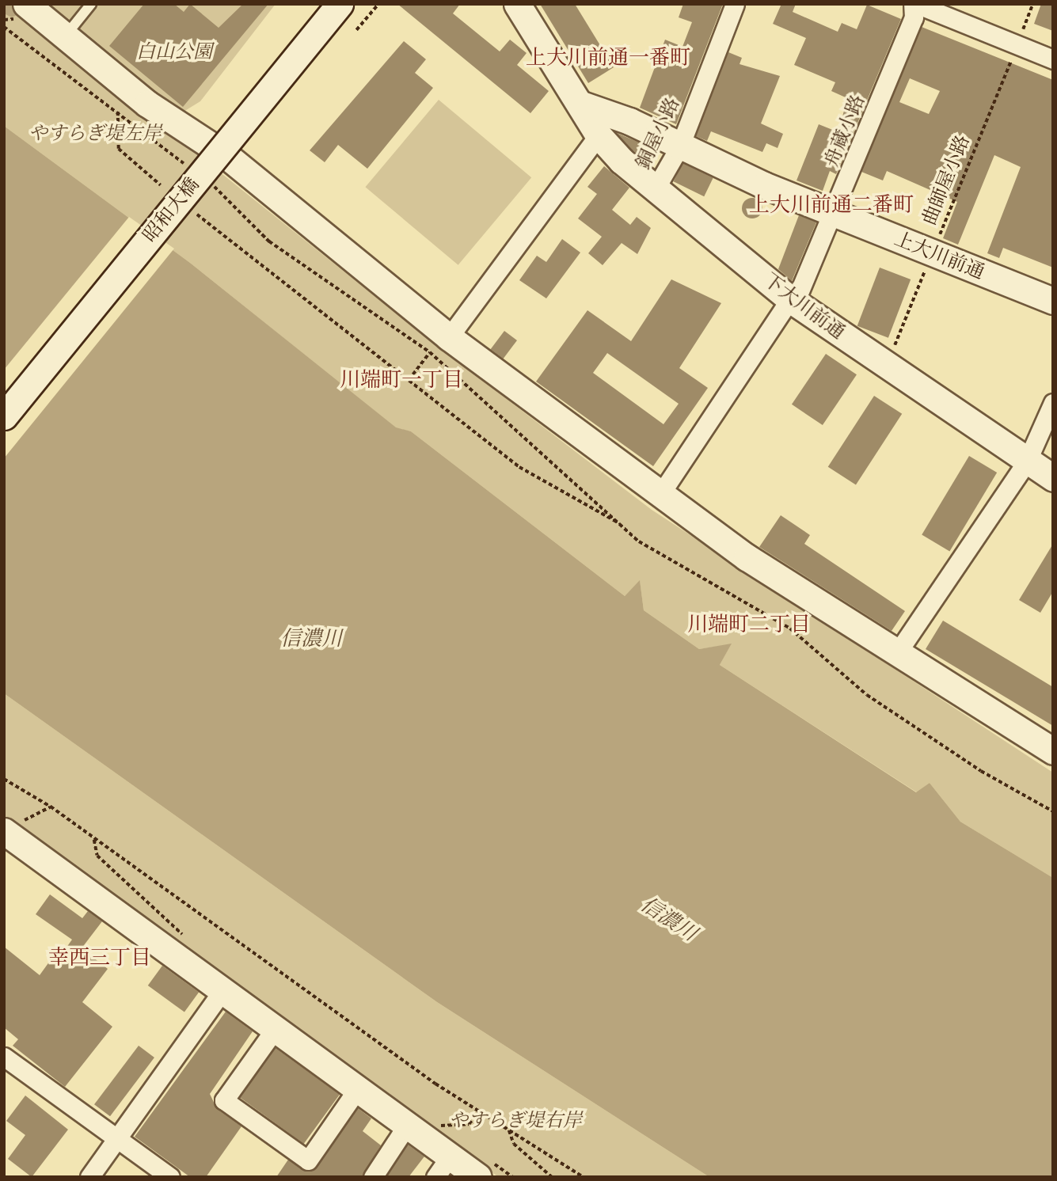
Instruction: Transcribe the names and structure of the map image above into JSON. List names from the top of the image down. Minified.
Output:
{"streets":{"street":["舟蔵小路","銅屋小路","昭和大橋","上大川前通","下大川前通"],"path":["曲師屋小路"]},"crossings":[["舟蔵小路","上大川前通"],["舟蔵小路","下大川前通"],["銅屋小路","上大川前通"],["銅屋小路","下大川前通"],["曲師屋小路","上大川前通"],["曲師屋小路","下大川前通"],["上大川前通","下大川前通"]],"districts":["上大川前通一番町","上大川前通二番町","川端町一丁目","川端町二丁目","幸西三丁目"],"water":["信濃川"],"parks":["白山公園","やすらぎ堤左岸","やすらぎ堤右岸"]}
